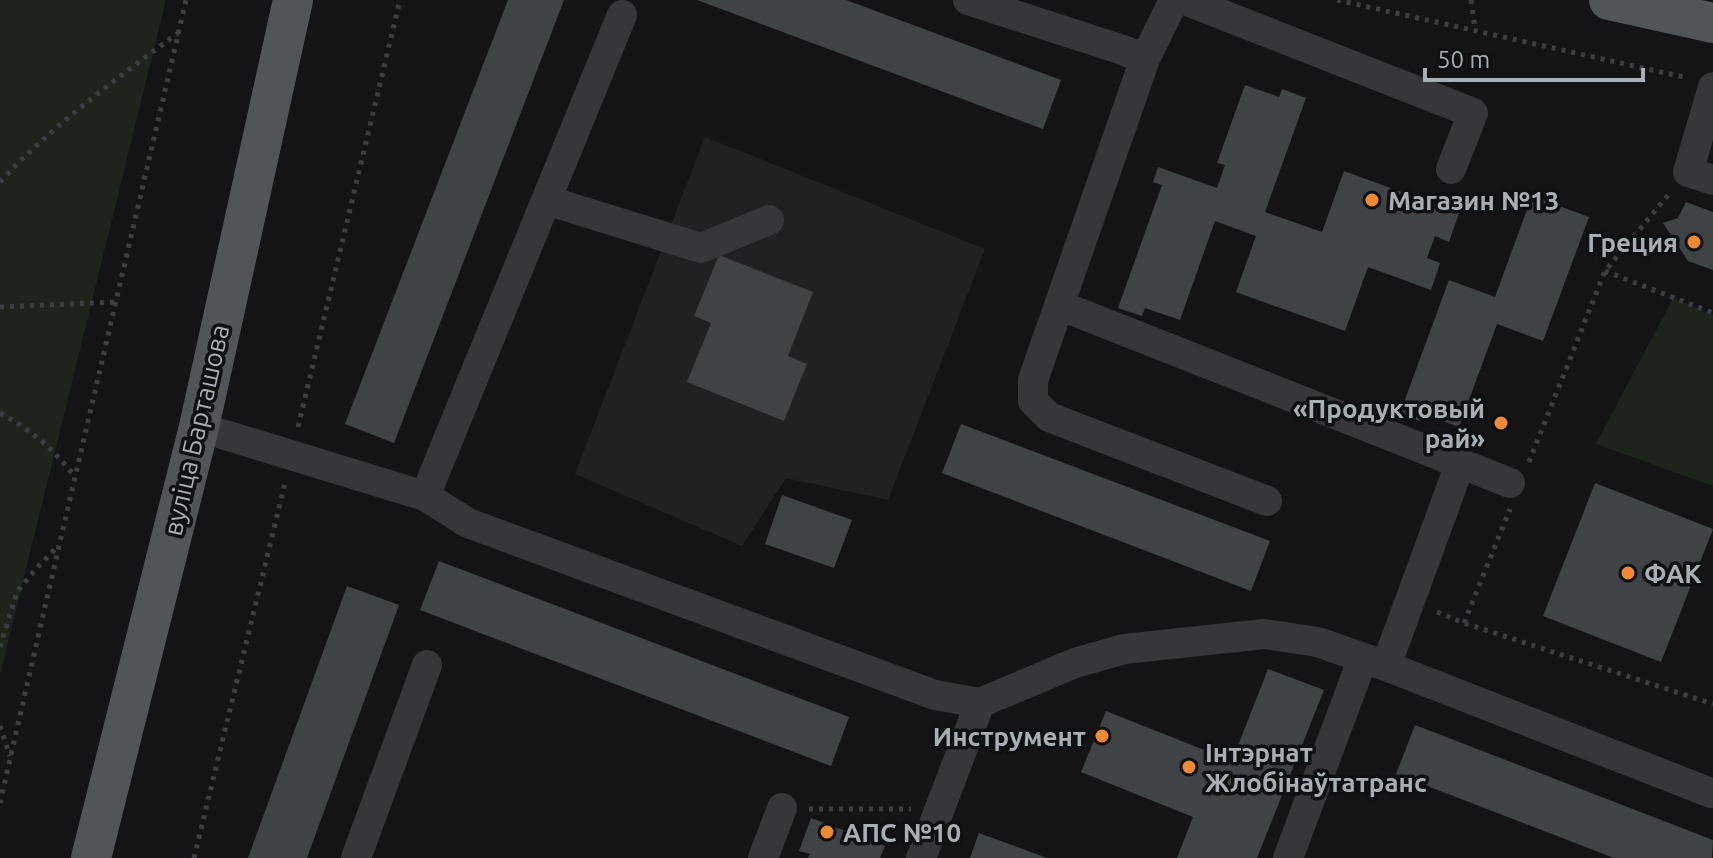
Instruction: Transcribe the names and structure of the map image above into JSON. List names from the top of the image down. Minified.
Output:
{"streets":{"main road":["вуліца Барташова"]},"places":["Магазин №13","Греция","«Продуктовый рай»","ФАК","Инструмент","Інтэрнат Жлобінаўтатранс","АПС №10"],"scale_bar":"50 m"}
